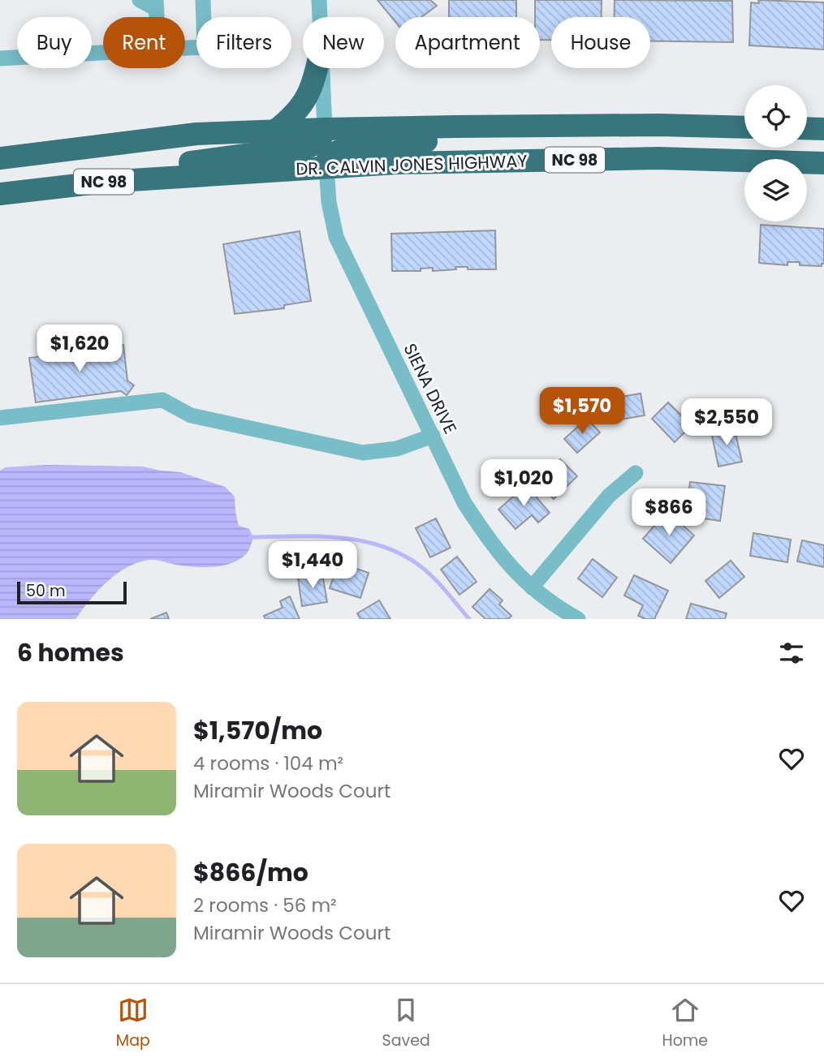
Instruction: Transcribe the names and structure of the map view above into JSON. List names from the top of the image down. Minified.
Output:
{"streets":{"highway":["NC 98","DR. CALVIN JONES HIGHWAY"],"street":["SIENA DRIVE"]},"crossings":[["DR. CALVIN JONES HIGHWAY","SIENA DRIVE"]],"scale_bar":"50 m","page":{"chip":["Buy","Rent","Filters","New","Apartment","House"],"price":["$1,620","$1,570","$2,550","$1,020","$866","$1,440"],"scale":"50 m","heading":"6 homes","list":[{"name":"$1,570/mo","note":"4 rooms · 104 m² · Miramir Woods Court"},{"name":"$866/mo","note":"2 rooms · 56 m² · Miramir Woods Court"}],"tabs":["Map","Saved","Home"]}}
